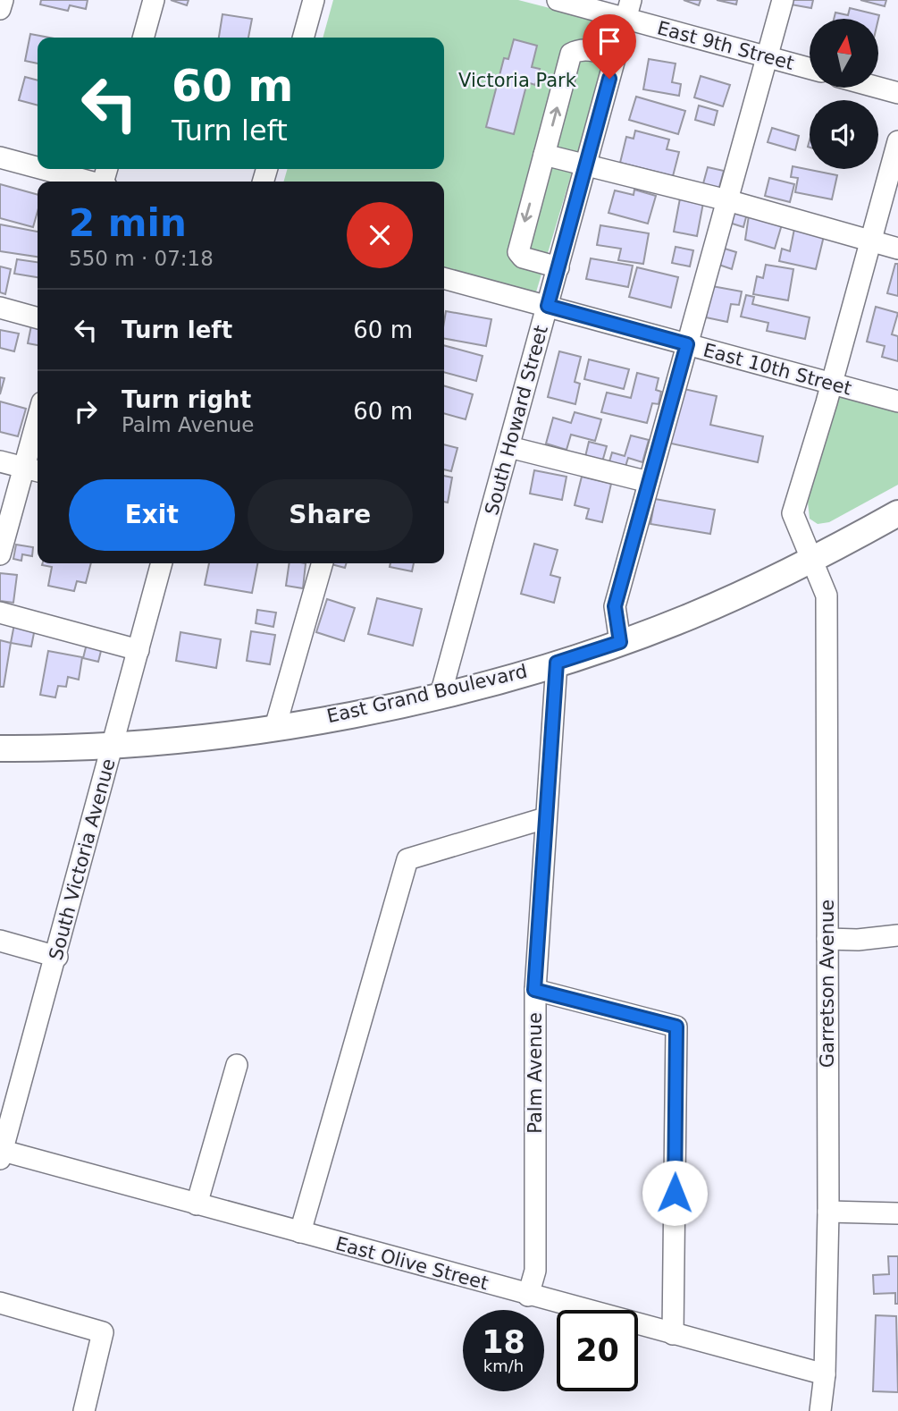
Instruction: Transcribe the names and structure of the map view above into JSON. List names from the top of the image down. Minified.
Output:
{"streets":{"main road":["East Grand Boulevard"],"street":["East 9th Street","East 10th Street","South Howard Street","South Victoria Avenue","Garretson Avenue","Palm Avenue","East Olive Street"]},"crossings":[["East 9th Street","South Howard Street"],["East 10th Street","South Howard Street"],["East 10th Street","Garretson Avenue"],["South Howard Street","East Grand Boulevard"],["East Grand Boulevard","South Victoria Avenue"],["East Grand Boulevard","Garretson Avenue"],["East Grand Boulevard","Palm Avenue"],["South Victoria Avenue","East Olive Street"],["Garretson Avenue","East Olive Street"],["Palm Avenue","East Olive Street"]],"parks":["Victoria Park"],"north":"top","page":{"turn":["60 m","Turn left"],"heading":["2 min","550 m · 07:18"],"list":[{"name":"Turn left","value":"60 m"},{"name":"Turn right","note":"Palm Avenue","value":"60 m"}],"buttons":["Exit","Share"],"speed":"18 km/h","limit":"20"}}
